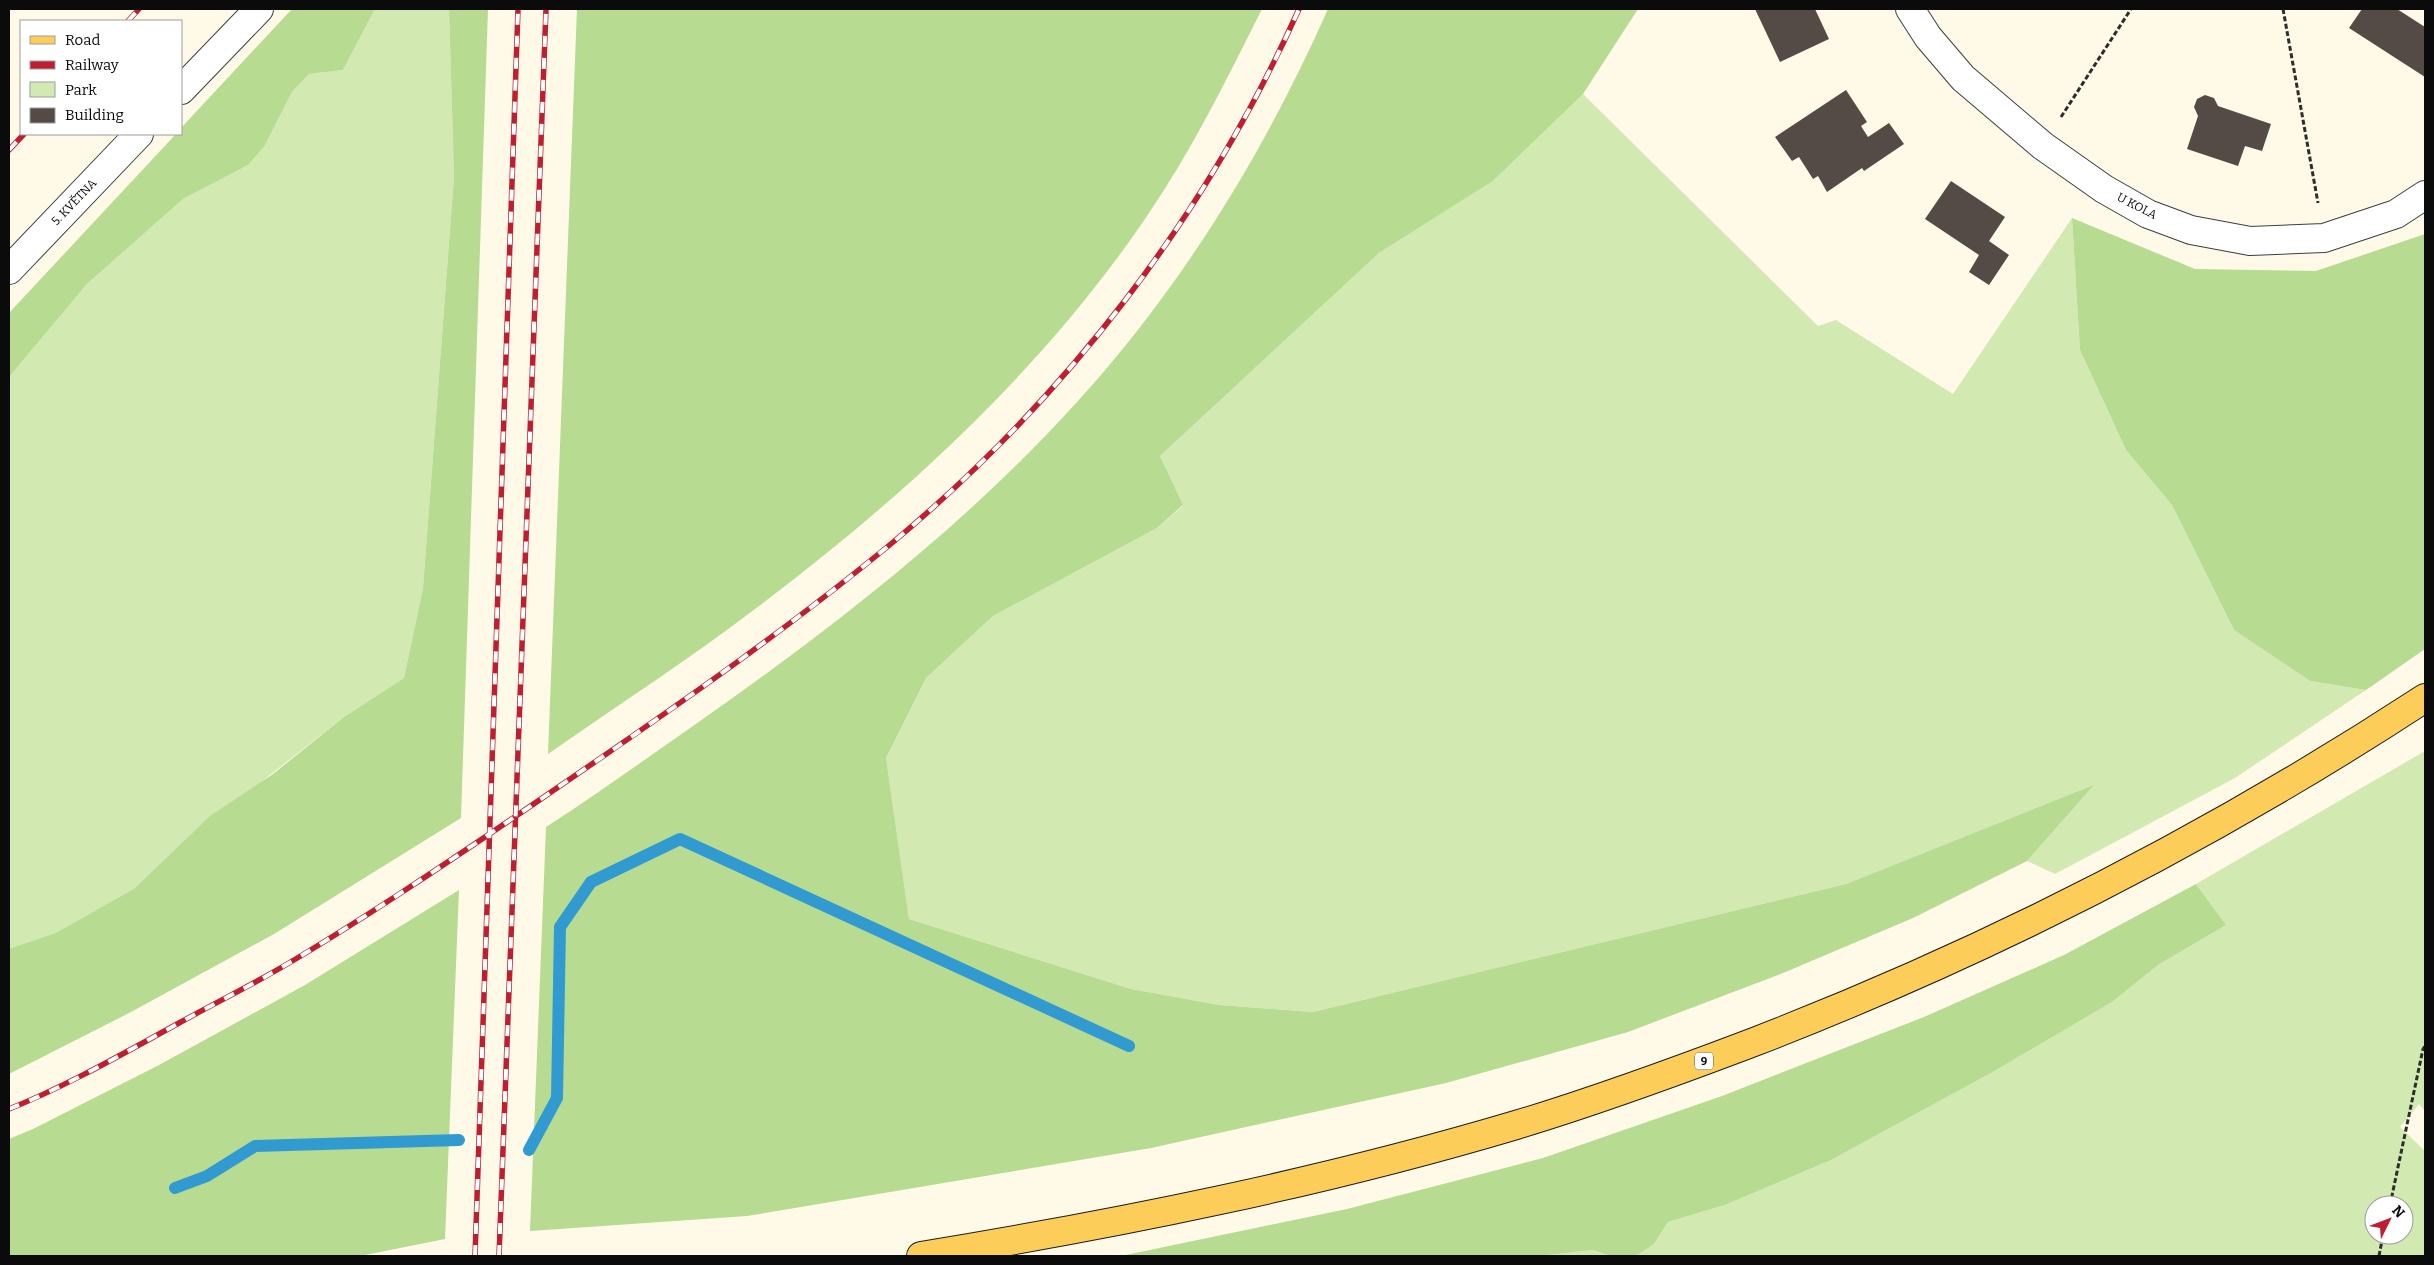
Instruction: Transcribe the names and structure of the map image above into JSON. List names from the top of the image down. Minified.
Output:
{"streets":{"main road":["9"],"street":["5. KVĚTNA","U KOLA"]},"legend":["Road","Railway","Park","Building"],"north":"top right"}
